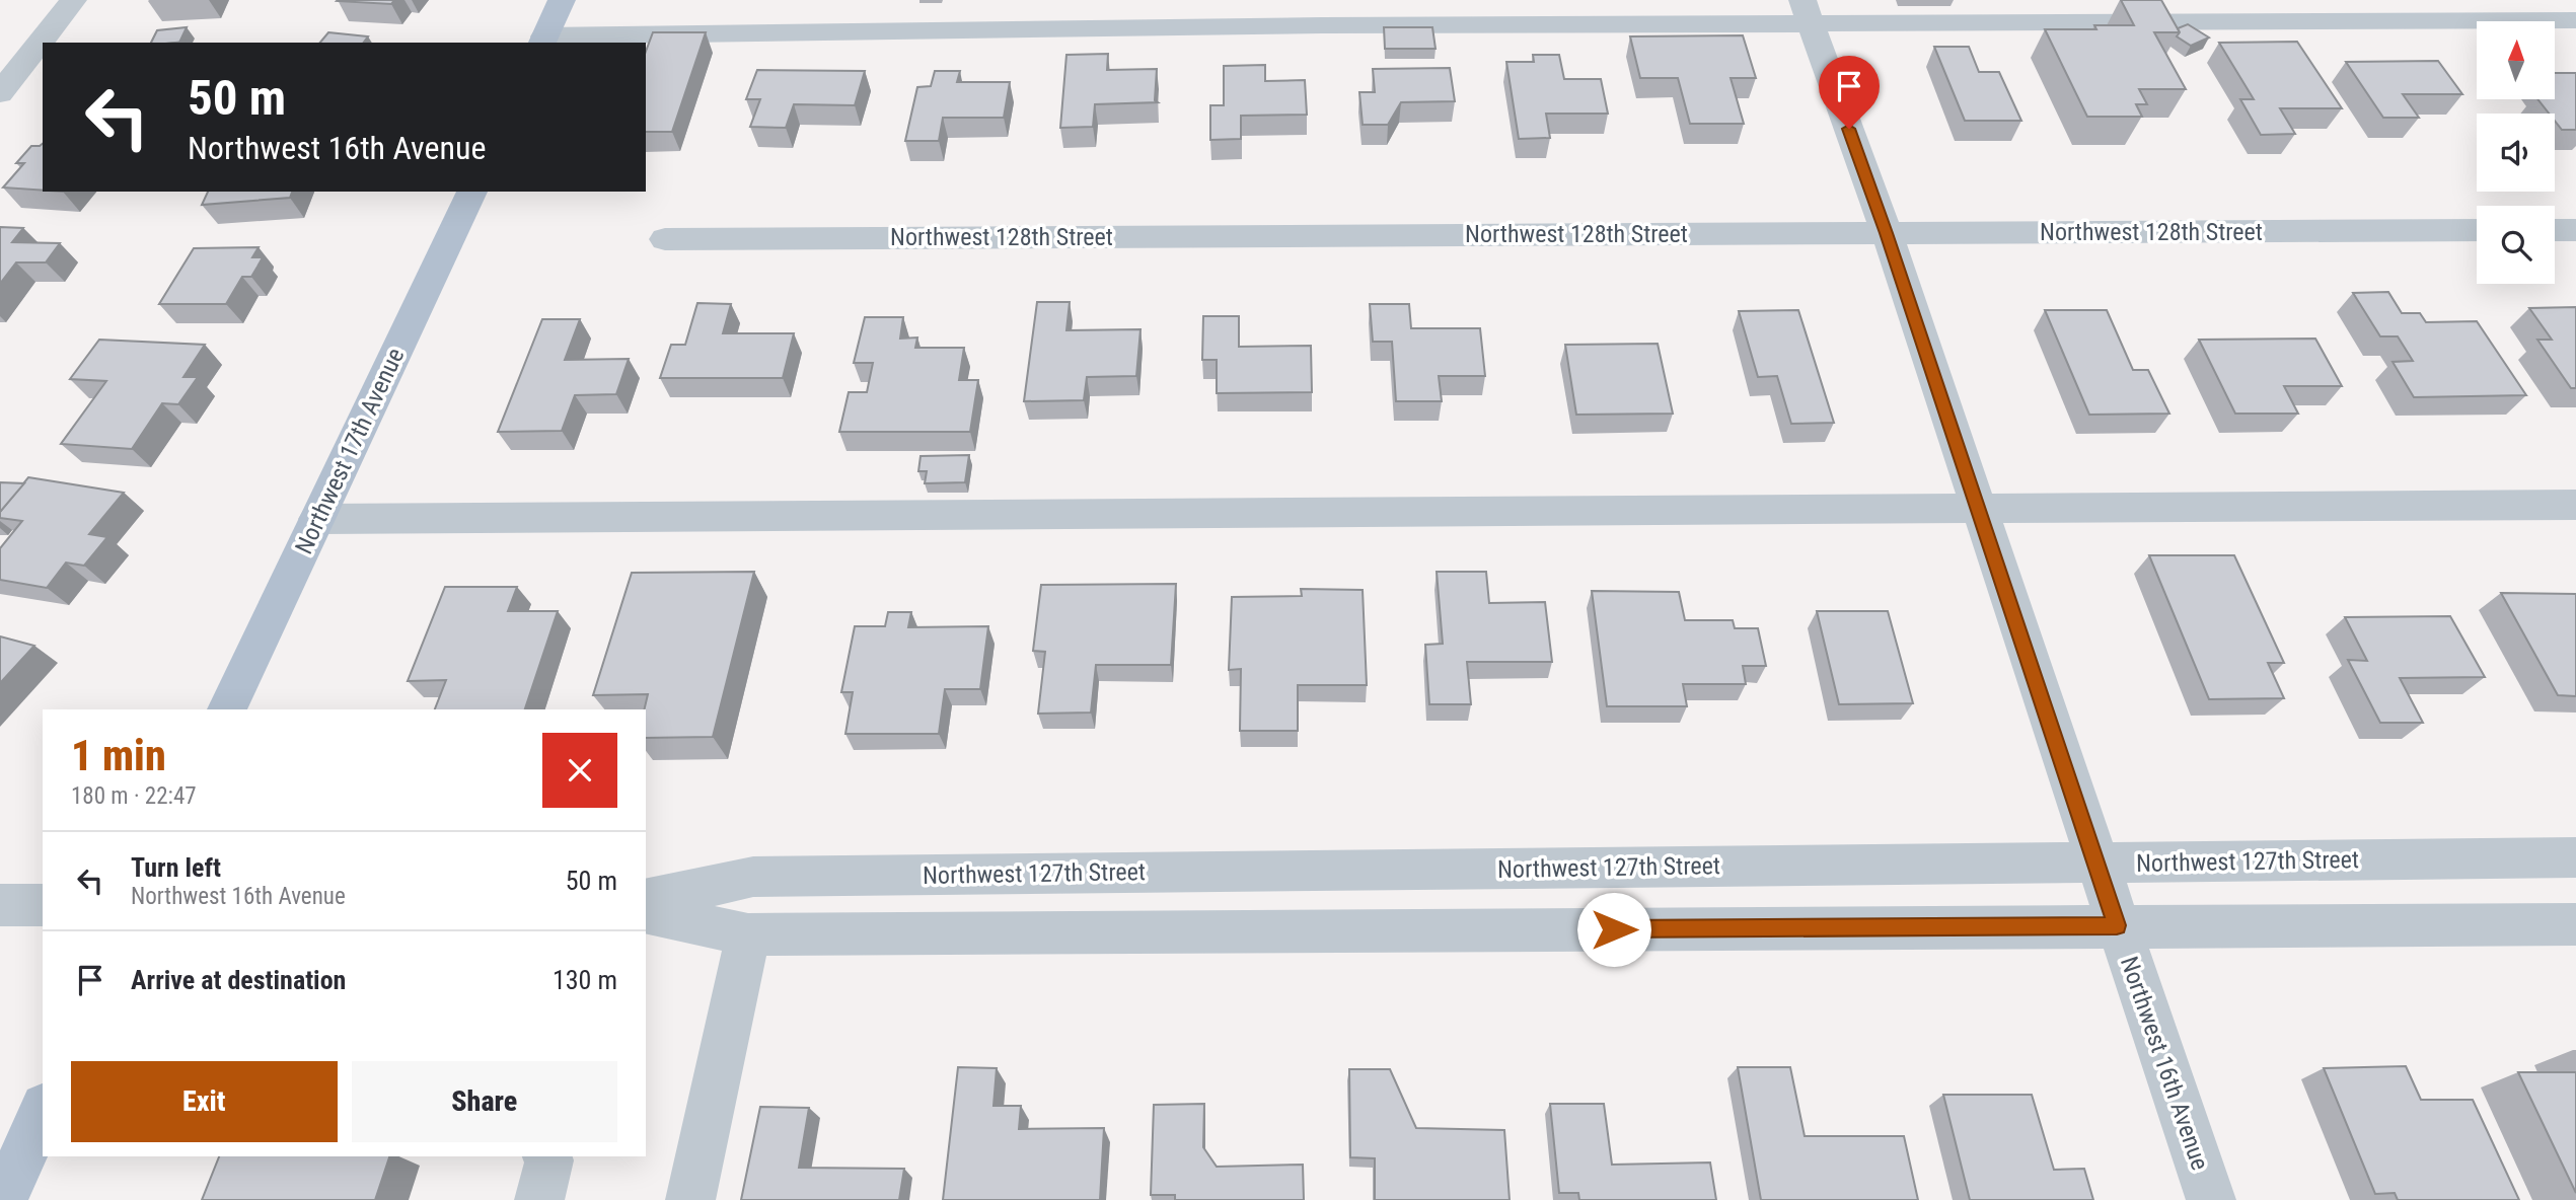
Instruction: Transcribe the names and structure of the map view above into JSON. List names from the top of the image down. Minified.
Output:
{"streets":{"main road":["Northwest 17th Avenue"],"street":["Northwest 128th Street","Northwest 127th Street","Northwest 16th Avenue"]},"crossings":[["Northwest 128th Street","Northwest 16th Avenue"],["Northwest 127th Street","Northwest 16th Avenue"]],"north":"top","page":{"turn":["50 m","Northwest 16th Avenue"],"heading":["1 min","180 m · 22:47"],"list":[{"name":"Turn left","note":"Northwest 16th Avenue","value":"50 m"},{"name":"Arrive at destination","value":"130 m"}],"buttons":["Exit","Share"]}}
